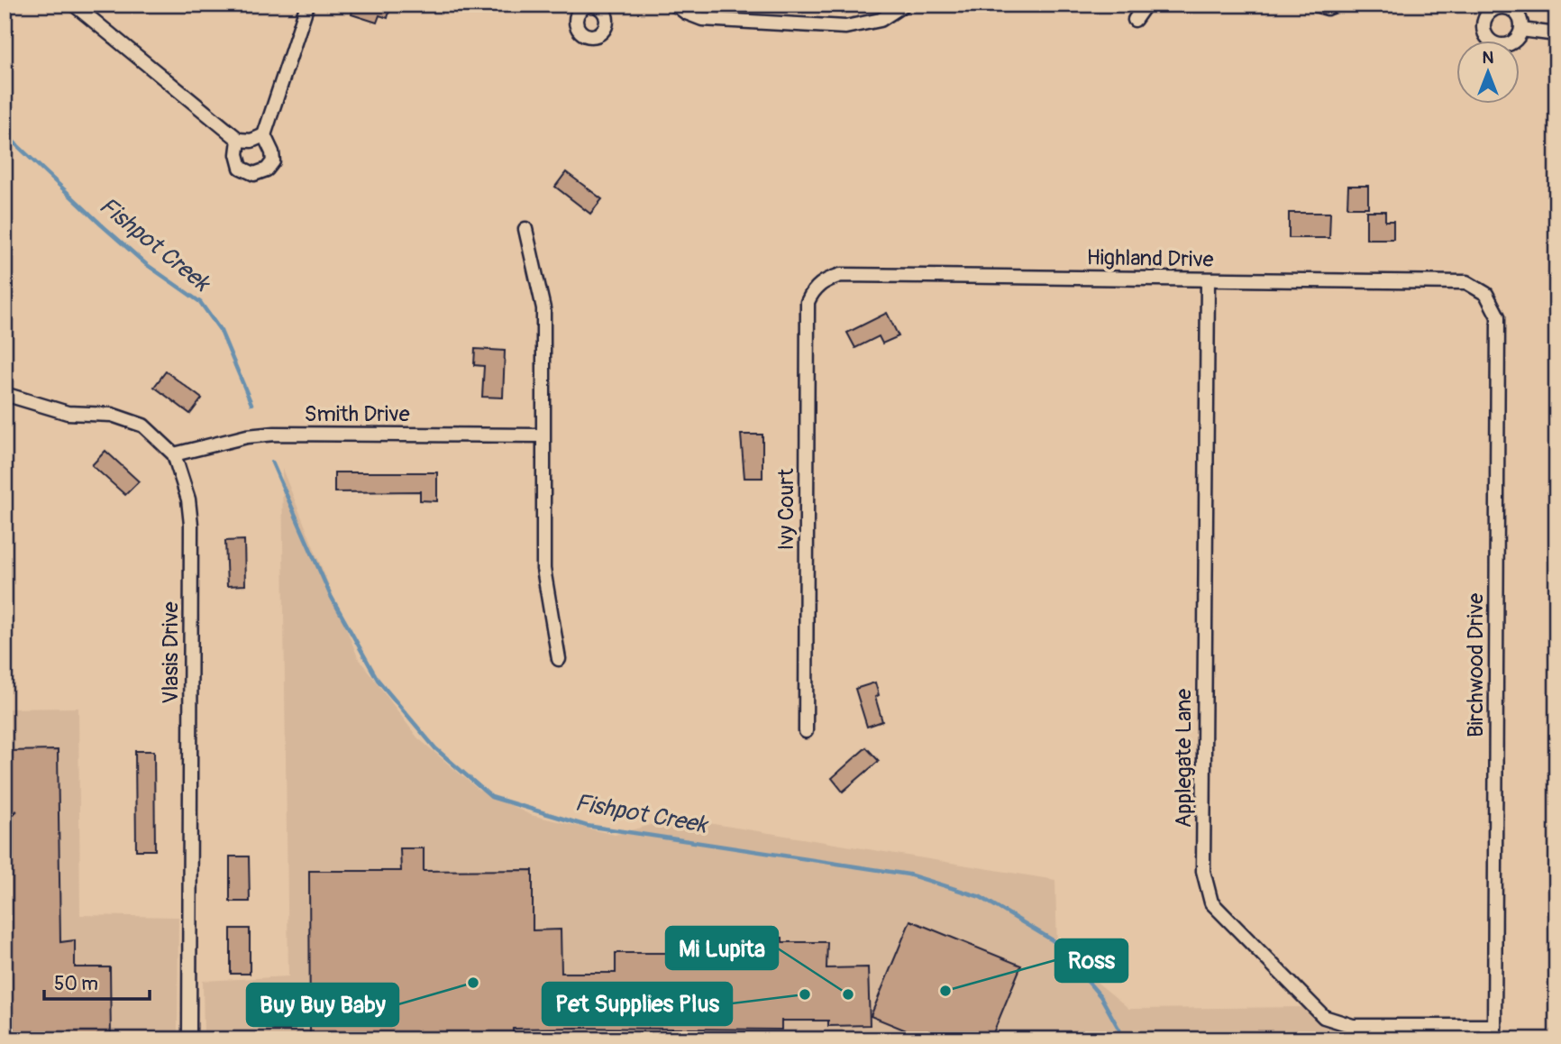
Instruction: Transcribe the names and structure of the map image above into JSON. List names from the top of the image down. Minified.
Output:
{"streets":{"street":["Highland Drive","Smith Drive","Ivy Court","Vlasis Drive","Birchwood Drive","Applegate Lane"]},"crossings":[["Highland Drive","Ivy Court"],["Highland Drive","Birchwood Drive"],["Highland Drive","Applegate Lane"],["Smith Drive","Vlasis Drive"],["Birchwood Drive","Applegate Lane"]],"water":["Fishpot Creek"],"places":["Buy Buy Baby","Ross","Pet Supplies Plus","Mi Lupita"],"scale_bar":"50 m","north":"top"}
